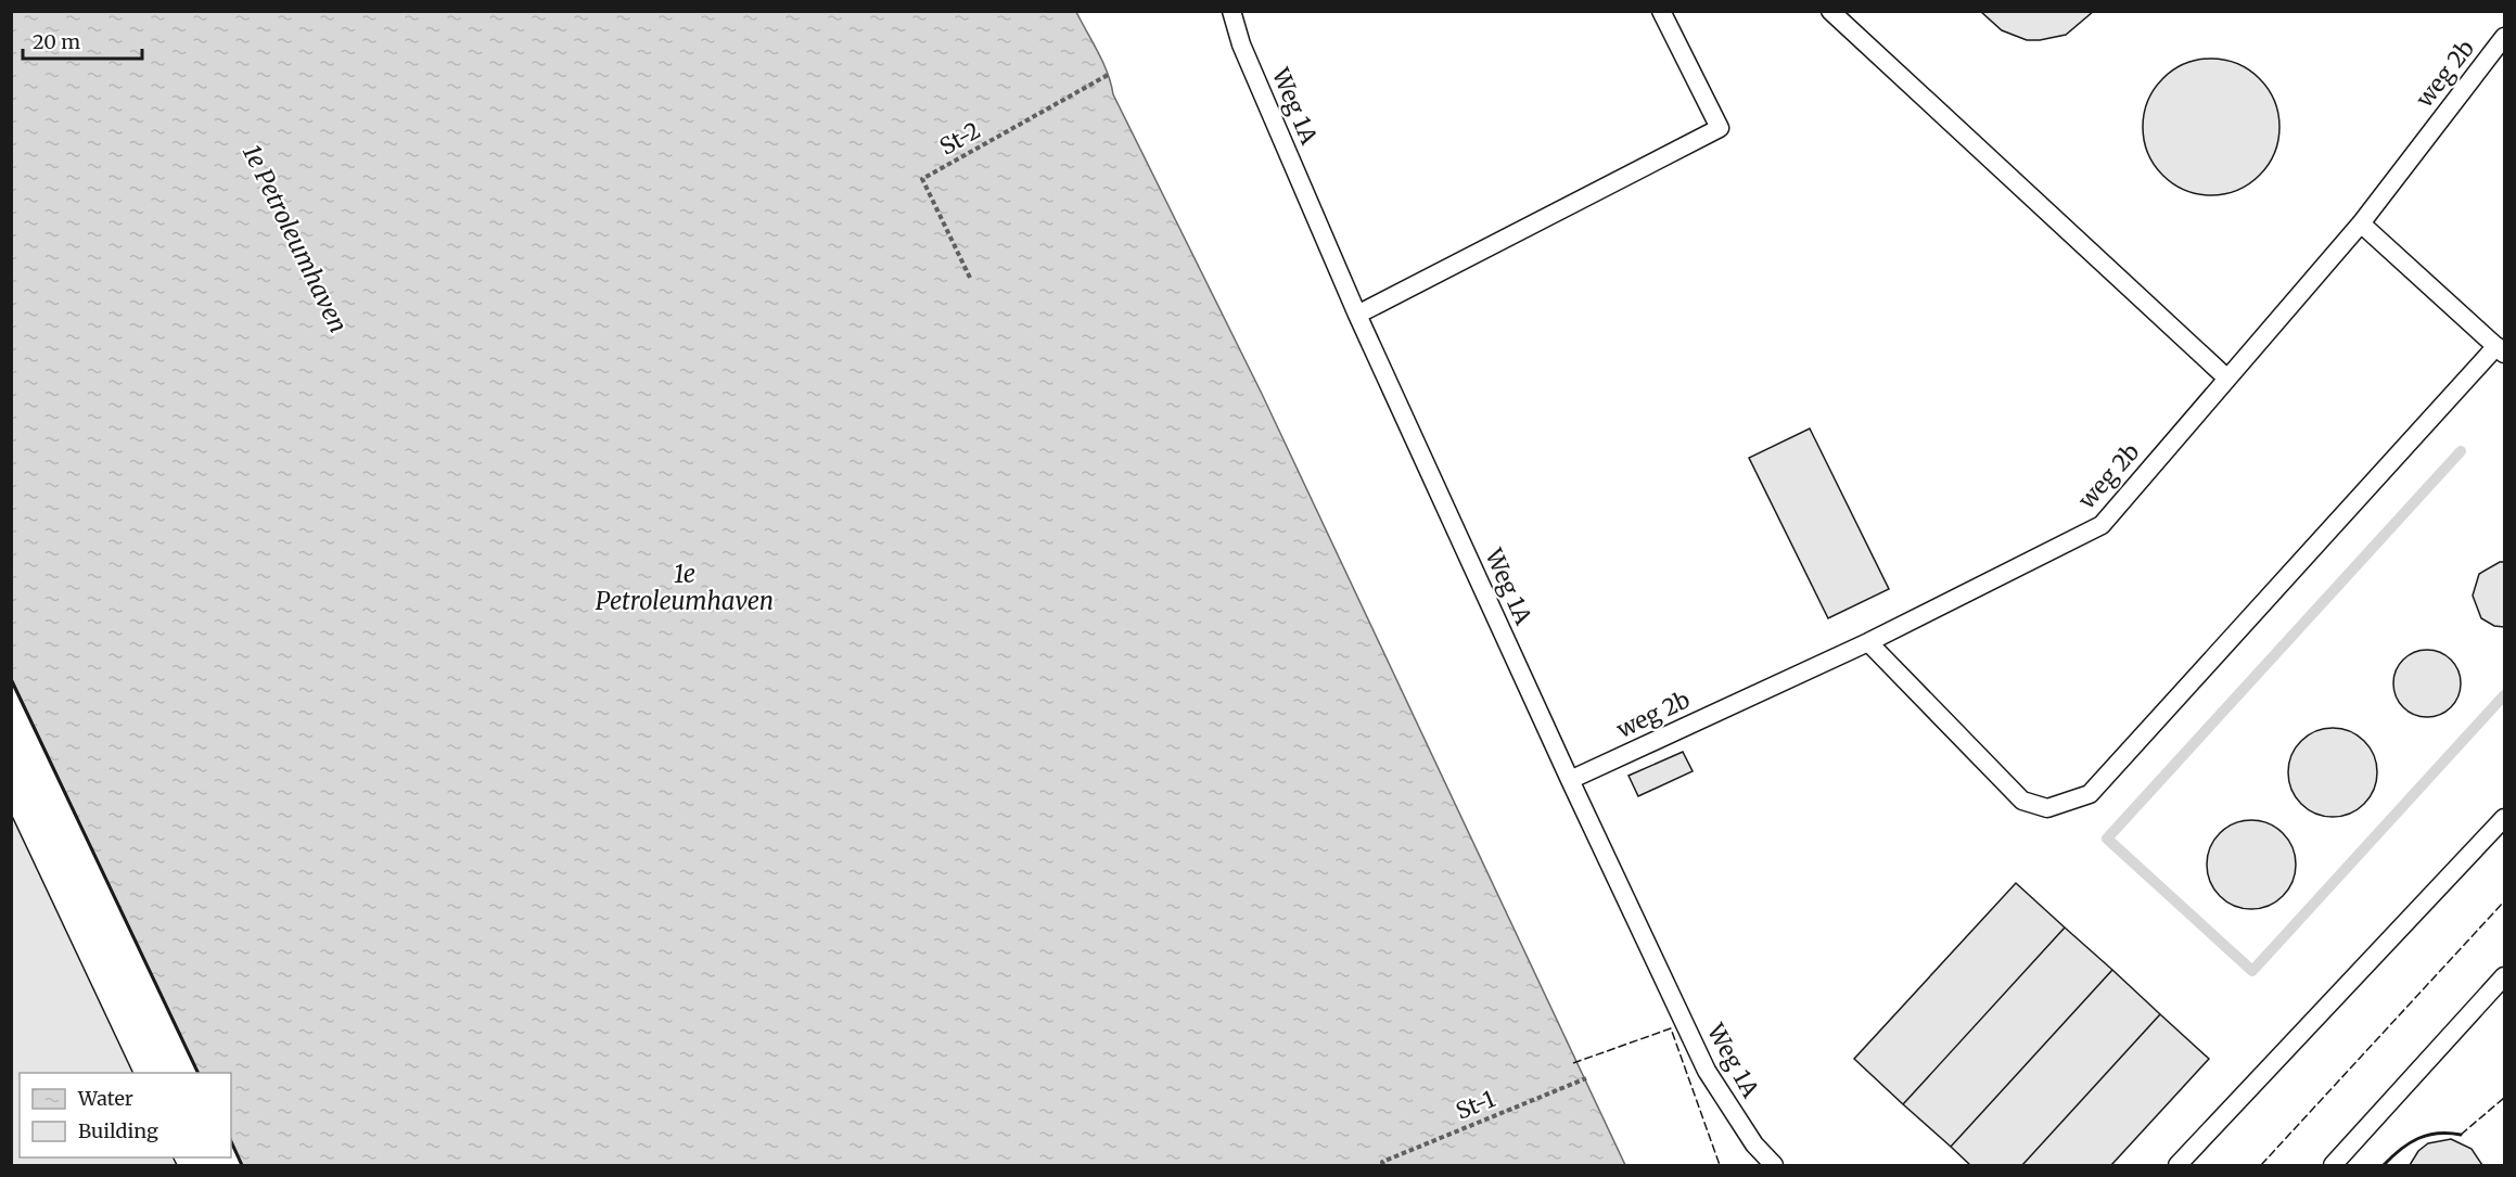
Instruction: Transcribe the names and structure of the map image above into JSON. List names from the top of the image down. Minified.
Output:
{"streets":{"lane":["weg 2b","Weg 1A"],"path":["St-2","St-1"]},"crossings":[["weg 2b","Weg 1A"]],"water":["1e Petroleumhaven"],"legend":["Water","Building"],"scale_bar":"20 m"}
